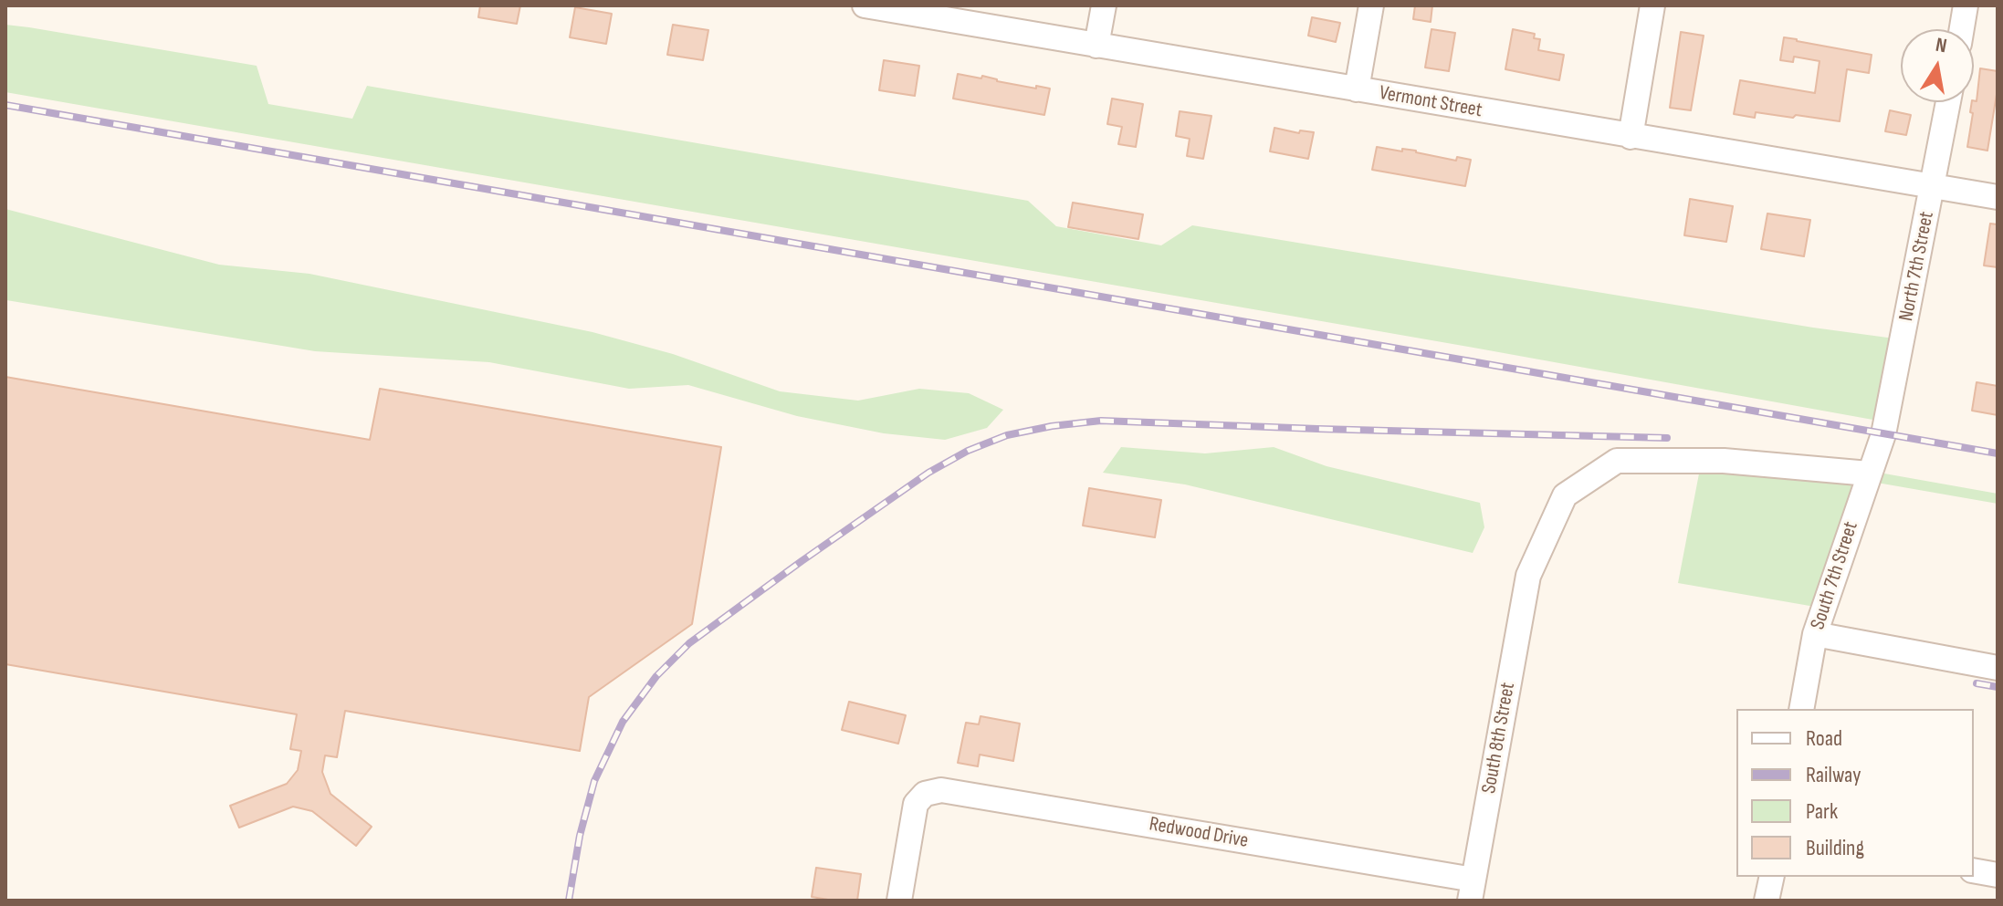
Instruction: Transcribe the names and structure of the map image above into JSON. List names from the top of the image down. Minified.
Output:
{"streets":{"street":["Vermont Street","North 7th Street","South 7th Street","South 8th Street","Redwood Drive"]},"crossings":[["Vermont Street","North 7th Street"],["North 7th Street","South 7th Street"],["South 7th Street","South 8th Street"],["South 8th Street","Redwood Drive"]],"legend":["Road","Railway","Park","Building"],"north":"top"}
